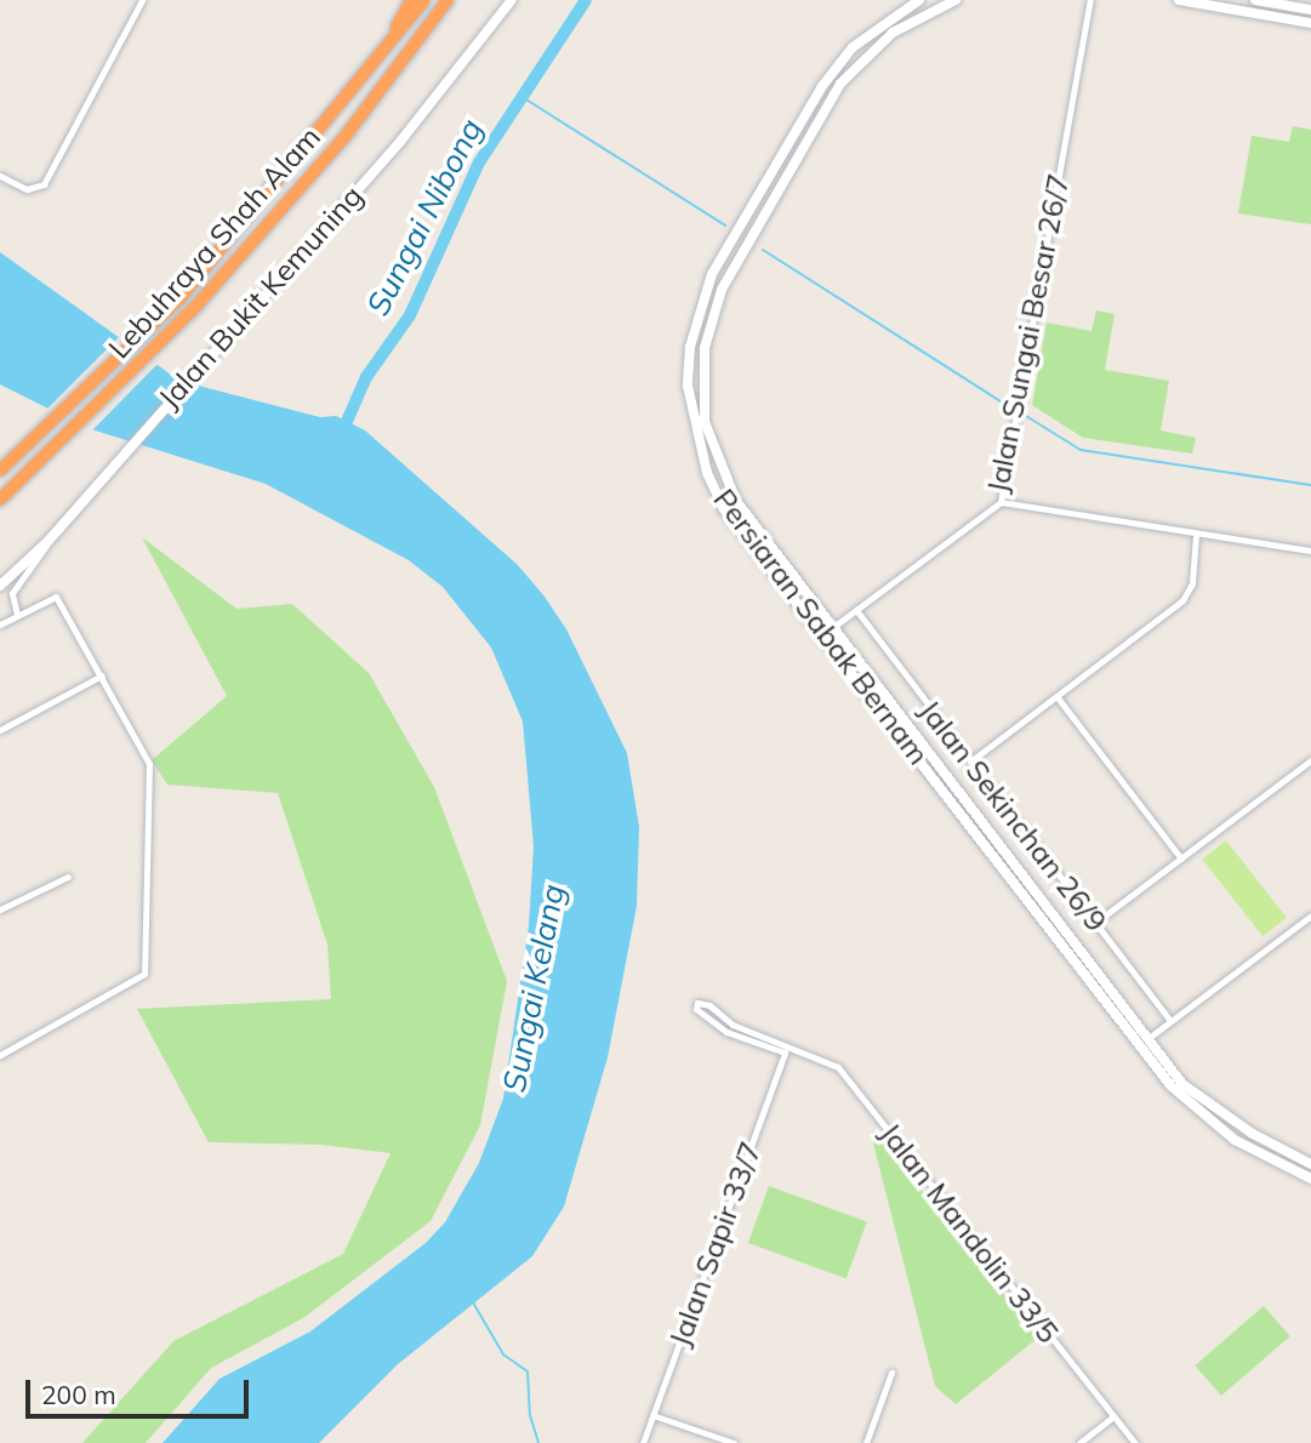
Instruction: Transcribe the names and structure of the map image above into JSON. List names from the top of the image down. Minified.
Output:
{"streets":{"highway":["Lebuhraya Shah Alam"],"street":["Jalan Bukit Kemuning","Jalan Sungai Besar 26/7","Persiaran Sabak Bernam","Jalan Sekinchan 26/9","Jalan Mandolin 33/5","Jalan Sapir 33/7"]},"crossings":[["Jalan Sungai Besar 26/7","Persiaran Sabak Bernam"],["Jalan Sungai Besar 26/7","Jalan Sekinchan 26/9"],["Jalan Mandolin 33/5","Jalan Sapir 33/7"]],"water":["Sungai Nibong","Sungai Kelang"],"scale_bar":"200 m"}
